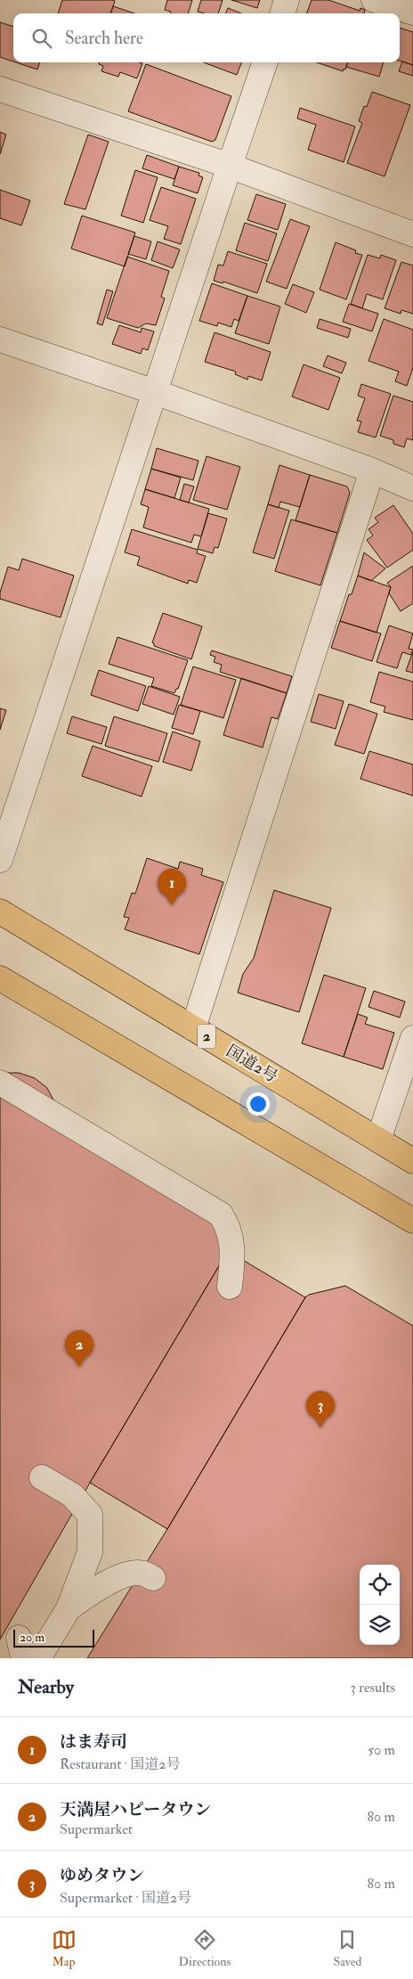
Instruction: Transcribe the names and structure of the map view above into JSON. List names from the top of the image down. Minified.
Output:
{"streets":{"highway":["2","国道2号"]},"scale_bar":"20 m","page":{"search":"Search here","pins":["1","2","3"],"scale":"20 m","heading":["Nearby","3 results"],"list":[{"mark":"1","name":"はま寿司","note":"Restaurant · 国道2号","value":"50 m"},{"mark":"2","name":"天満屋ハピータウン","note":"Supermarket","value":"80 m"},{"mark":"3","name":"ゆめタウン","note":"Supermarket · 国道2号","value":"80 m"}],"nav":["Map","Directions","Saved"]}}
